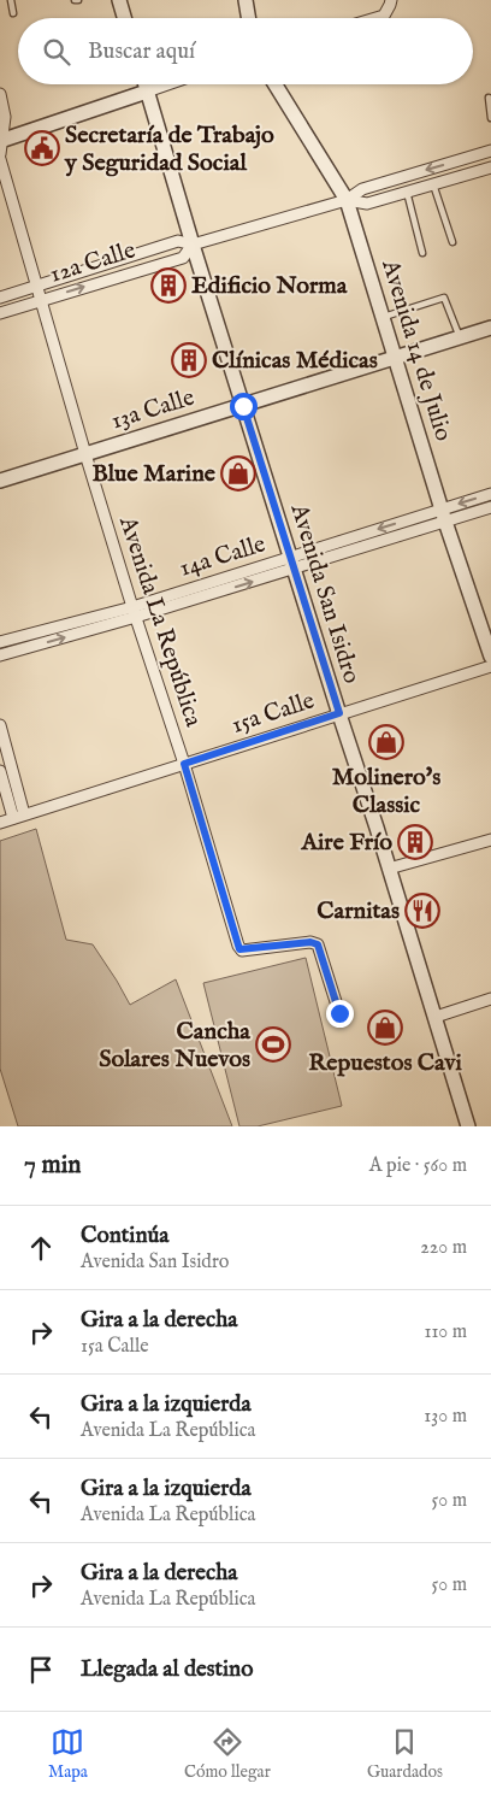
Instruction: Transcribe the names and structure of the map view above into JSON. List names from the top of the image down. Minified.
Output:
{"streets":{"street":["12a Calle","Avenida 14 de Julio","13a Calle","14a Calle","Avenida San Isidro","Avenida La República","15a Calle"]},"crossings":[["12a Calle","Avenida 14 de Julio"],["12a Calle","Avenida San Isidro"],["12a Calle","Avenida La República"],["Avenida 14 de Julio","13a Calle"],["Avenida 14 de Julio","14a Calle"],["13a Calle","Avenida San Isidro"],["13a Calle","Avenida La República"],["14a Calle","Avenida San Isidro"],["14a Calle","Avenida La República"],["Avenida San Isidro","15a Calle"],["Avenida La República","15a Calle"]],"places":{"public building":["Secretaría de Trabajo y Seguridad Social"],"building":["Edificio Norma","Clínicas Médicas","Aire Frío"],"shop":["Blue Marine","Molinero's Classic","Repuestos Cavi"],"restaurant":["Carnitas"],"sports":["Cancha Solares Nuevos"]},"page":{"search":"Buscar aquí","heading":["7 min","A pie · 560 m"],"list":[["Continúa","Avenida San Isidro","220 m"],["Gira a la derecha","15a Calle","110 m"],["Gira a la izquierda","Avenida La República","130 m"],["Gira a la izquierda","Avenida La República","50 m"],["Gira a la derecha","Avenida La República","50 m"],"Llegada al destino"],"nav":["Mapa","Cómo llegar","Guardados"]}}
